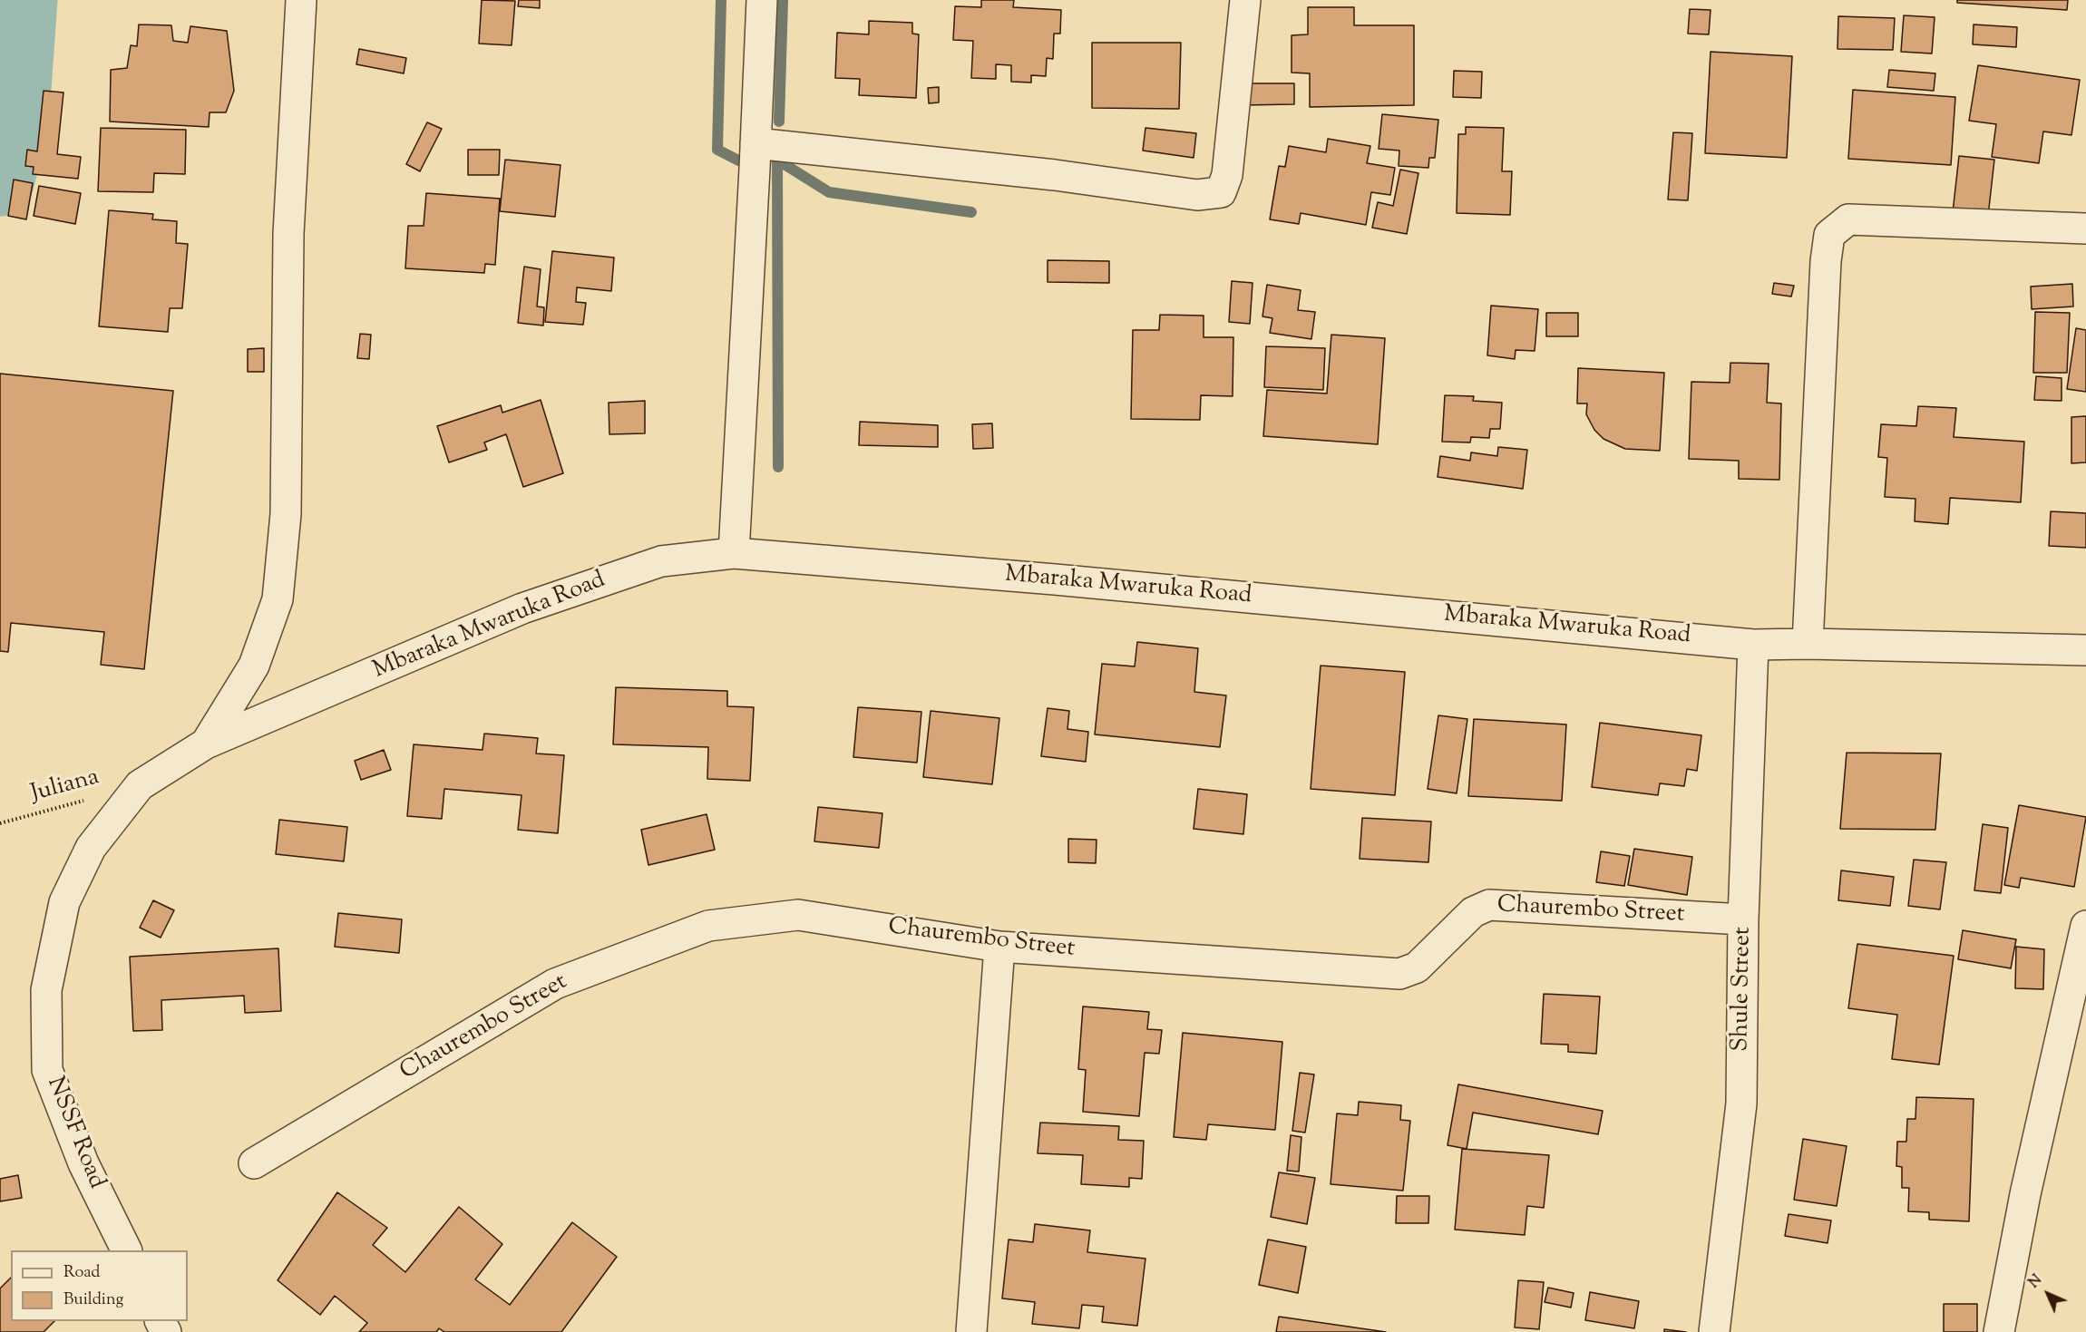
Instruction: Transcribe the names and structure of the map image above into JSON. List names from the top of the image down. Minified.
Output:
{"streets":{"street":["Mbaraka Mwaruka Road","Chaurembo Street","Shule Street","NSSF Road"],"path":["Juliana"]},"crossings":[["Mbaraka Mwaruka Road","Shule Street"],["Mbaraka Mwaruka Road","NSSF Road"],["Juliana","NSSF Road"],["Chaurembo Street","Shule Street"]],"legend":["Road","Building"],"north":"top left"}
